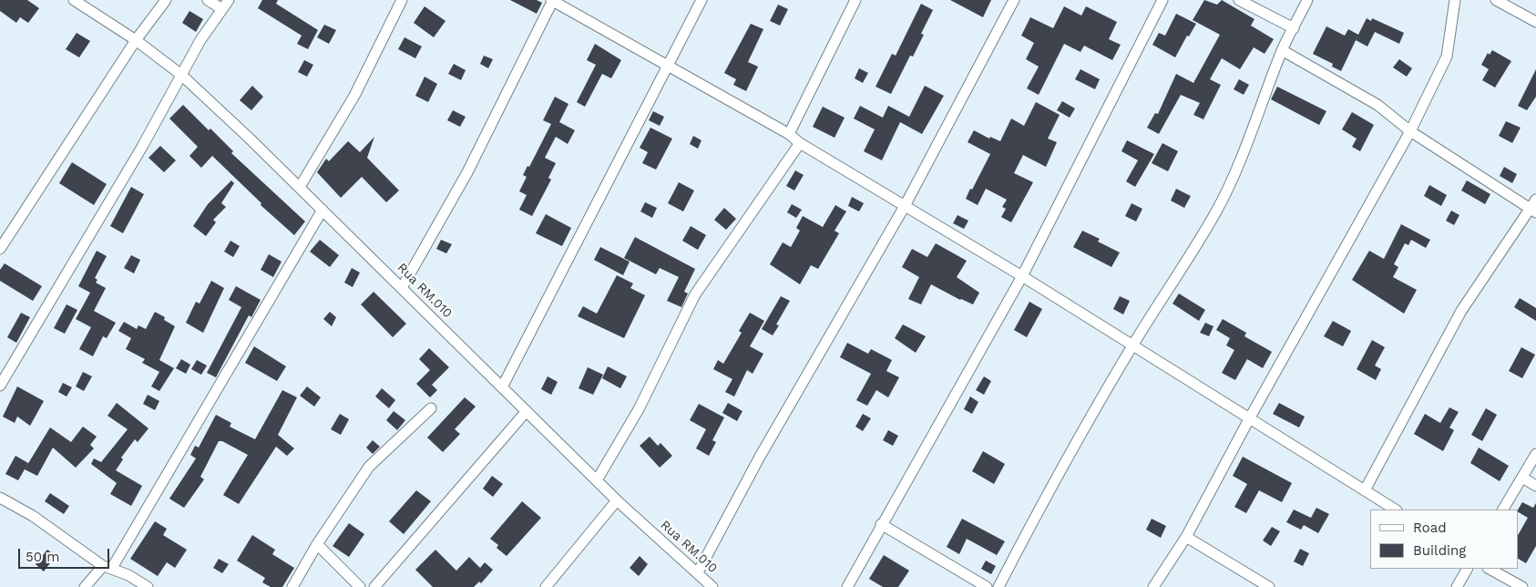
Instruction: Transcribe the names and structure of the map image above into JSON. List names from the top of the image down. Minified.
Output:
{"streets":{"street":["Rua RM.010"]},"legend":["Road","Building"],"scale_bar":"50 m"}
